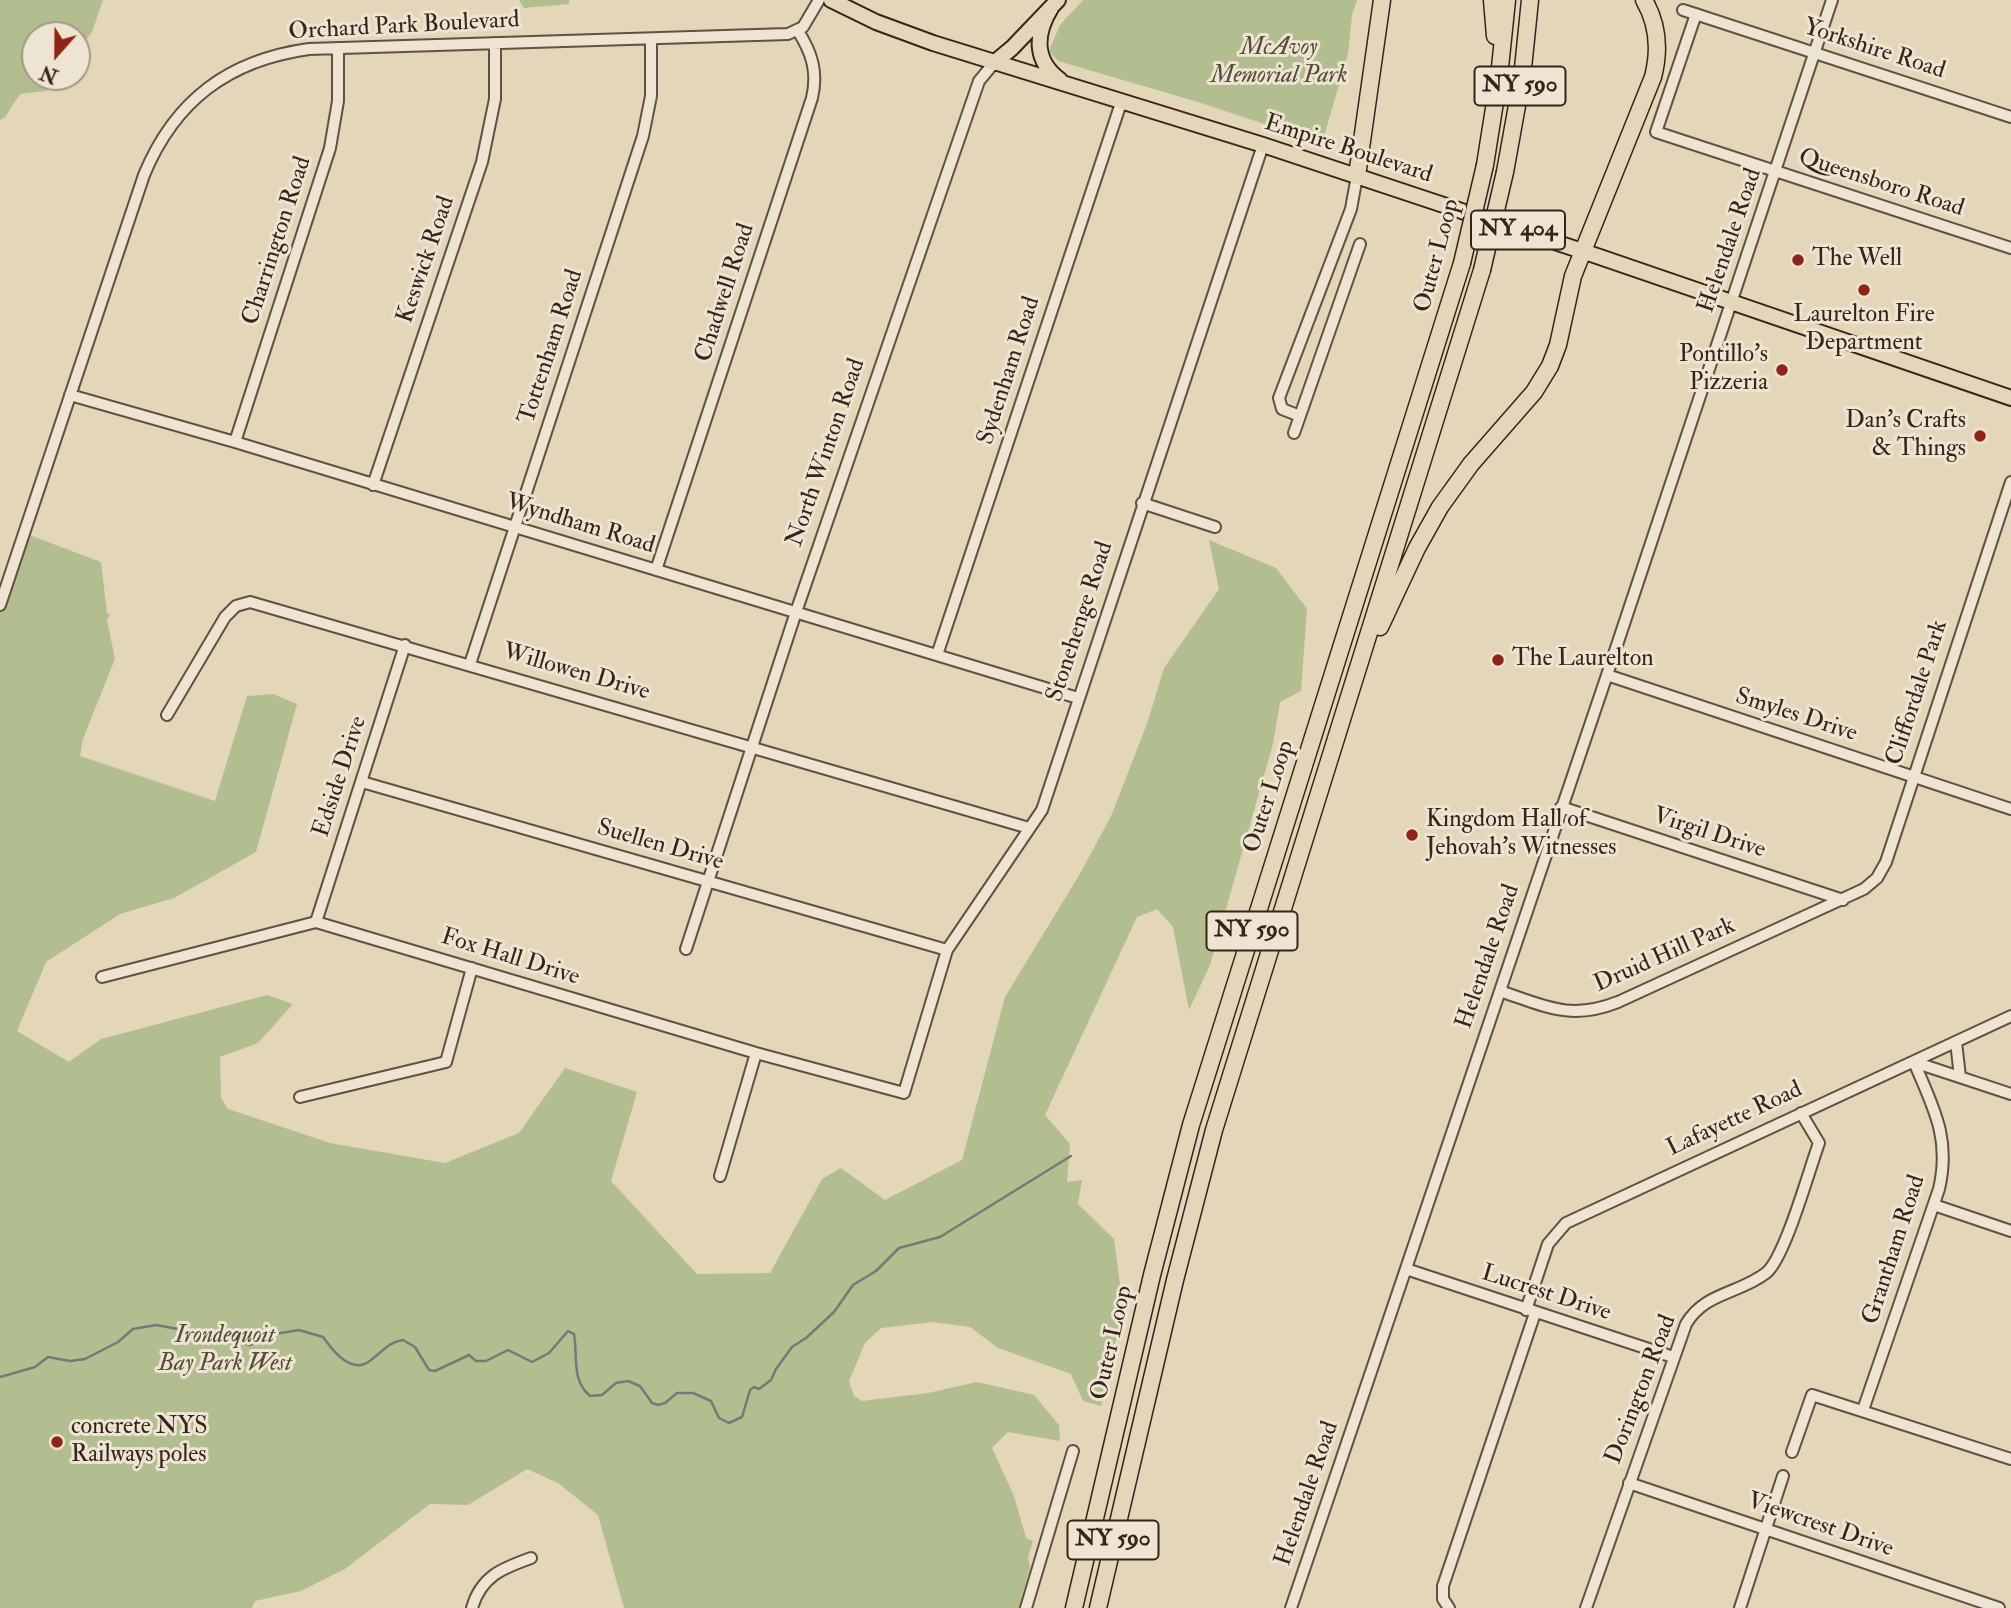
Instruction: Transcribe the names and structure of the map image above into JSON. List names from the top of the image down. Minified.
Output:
{"streets":{"highway":["NY 590","Outer Loop"],"main road":["Empire Boulevard","NY 404","North Winton Road"],"street":["Orchard Park Boulevard","Yorkshire Road","Queensboro Road","Charrington Road","Helendale Road","Keswick Road","Chadwell Road","Tottenham Road","Sydenham Road","Wyndham Road","Stonehenge Road","Willowen Drive","Cliffordale Park","Smyles Drive","Edside Drive","Virgil Drive","Suellen Drive","Druid Hill Park","Fox Hall Drive","Lafayette Road","Grantham Road","Lucrest Drive","Dorington Road","Viewcrest Drive"]},"crossings":[["Orchard Park Boulevard","Charrington Road"],["Orchard Park Boulevard","Keswick Road"],["Orchard Park Boulevard","Chadwell Road"],["Orchard Park Boulevard","Tottenham Road"],["Orchard Park Boulevard","Wyndham Road"],["Yorkshire Road","Queensboro Road"],["Yorkshire Road","Helendale Road"],["Empire Boulevard","Helendale Road"],["Empire Boulevard","Sydenham Road"],["Empire Boulevard","North Winton Road"],["Empire Boulevard","Stonehenge Road"],["Queensboro Road","Helendale Road"],["Charrington Road","Wyndham Road"],["Helendale Road","Smyles Drive"],["Helendale Road","Virgil Drive"],["Helendale Road","Druid Hill Park"],["Helendale Road","Lucrest Drive"],["Keswick Road","Wyndham Road"],["Chadwell Road","Wyndham Road"],["Tottenham Road","Wyndham Road"],["Tottenham Road","Willowen Drive"],["Sydenham Road","Wyndham Road"],["North Winton Road","Wyndham Road"],["North Winton Road","Willowen Drive"],["North Winton Road","Suellen Drive"],["Wyndham Road","Stonehenge Road"],["Stonehenge Road","Willowen Drive"],["Stonehenge Road","Suellen Drive"],["Stonehenge Road","Fox Hall Drive"],["Willowen Drive","Edside Drive"],["Cliffordale Park","Smyles Drive"],["Cliffordale Park","Virgil Drive"],["Cliffordale Park","Druid Hill Park"],["Edside Drive","Suellen Drive"],["Edside Drive","Fox Hall Drive"],["Virgil Drive","Druid Hill Park"],["Lafayette Road","Grantham Road"],["Lafayette Road","Lucrest Drive"],["Lafayette Road","Dorington Road"],["Lucrest Drive","Dorington Road"],["Dorington Road","Viewcrest Drive"]],"parks":["McAvoy Memorial Park","Irondequoit Bay Park West"],"places":["The Well","Laurelton Fire Department","Pontillo's Pizzeria","Dan's Crafts & Things","The Laurelton","Kingdom Hall of Jehovah’s Witnesses","concrete NYS Railways poles"],"north":"bottom"}
